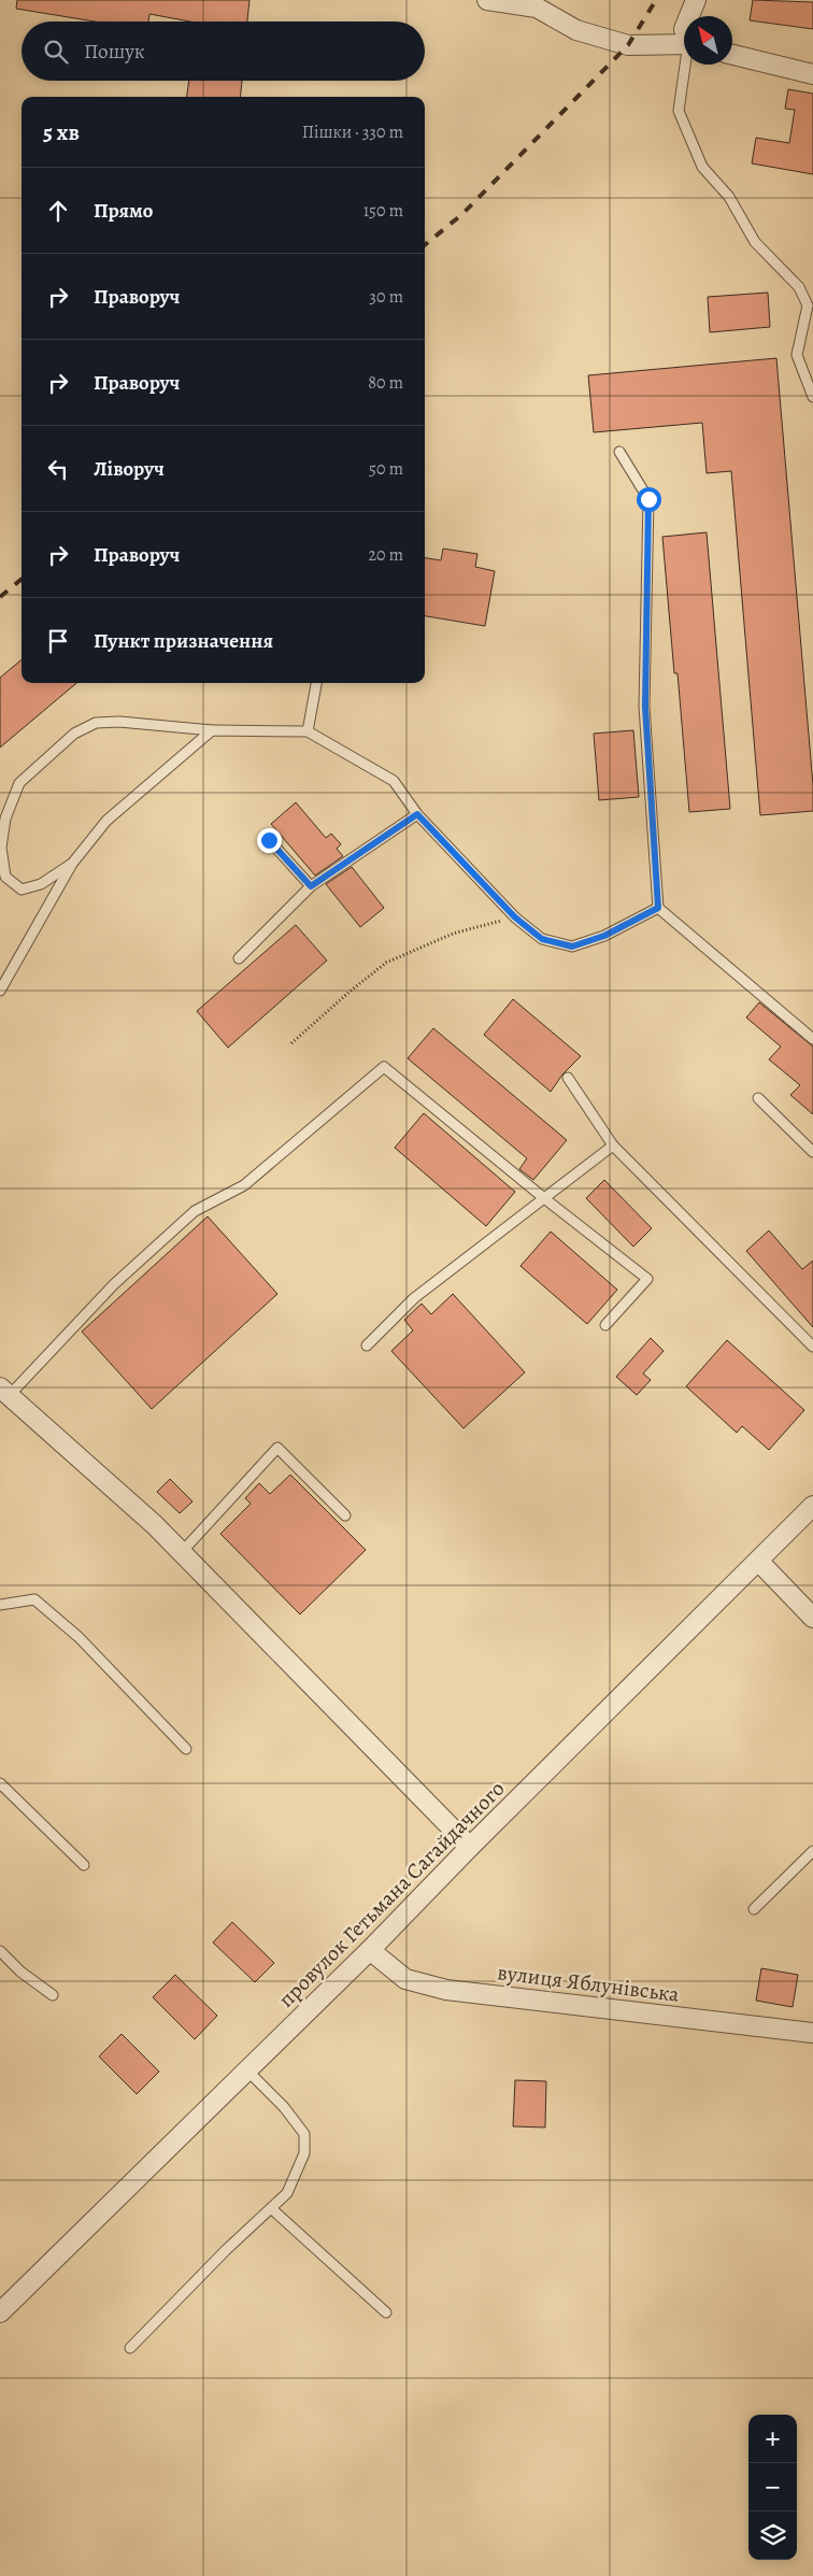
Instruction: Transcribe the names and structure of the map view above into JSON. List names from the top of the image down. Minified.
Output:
{"streets":{"street":["провулок Гетьмана Сагайдачного","вулиця Яблунівська"]},"crossings":[["провулок Гетьмана Сагайдачного","вулиця Яблунівська"]],"north":"top left","page":{"search":"Пошук","heading":["5 хв","Пішки · 330 m"],"list":[["Прямо","150 m"],["Праворуч","30 m"],["Праворуч","80 m"],["Ліворуч","50 m"],["Праворуч","20 m"],"Пункт призначення"],"map_buttons":["+","−"]}}
